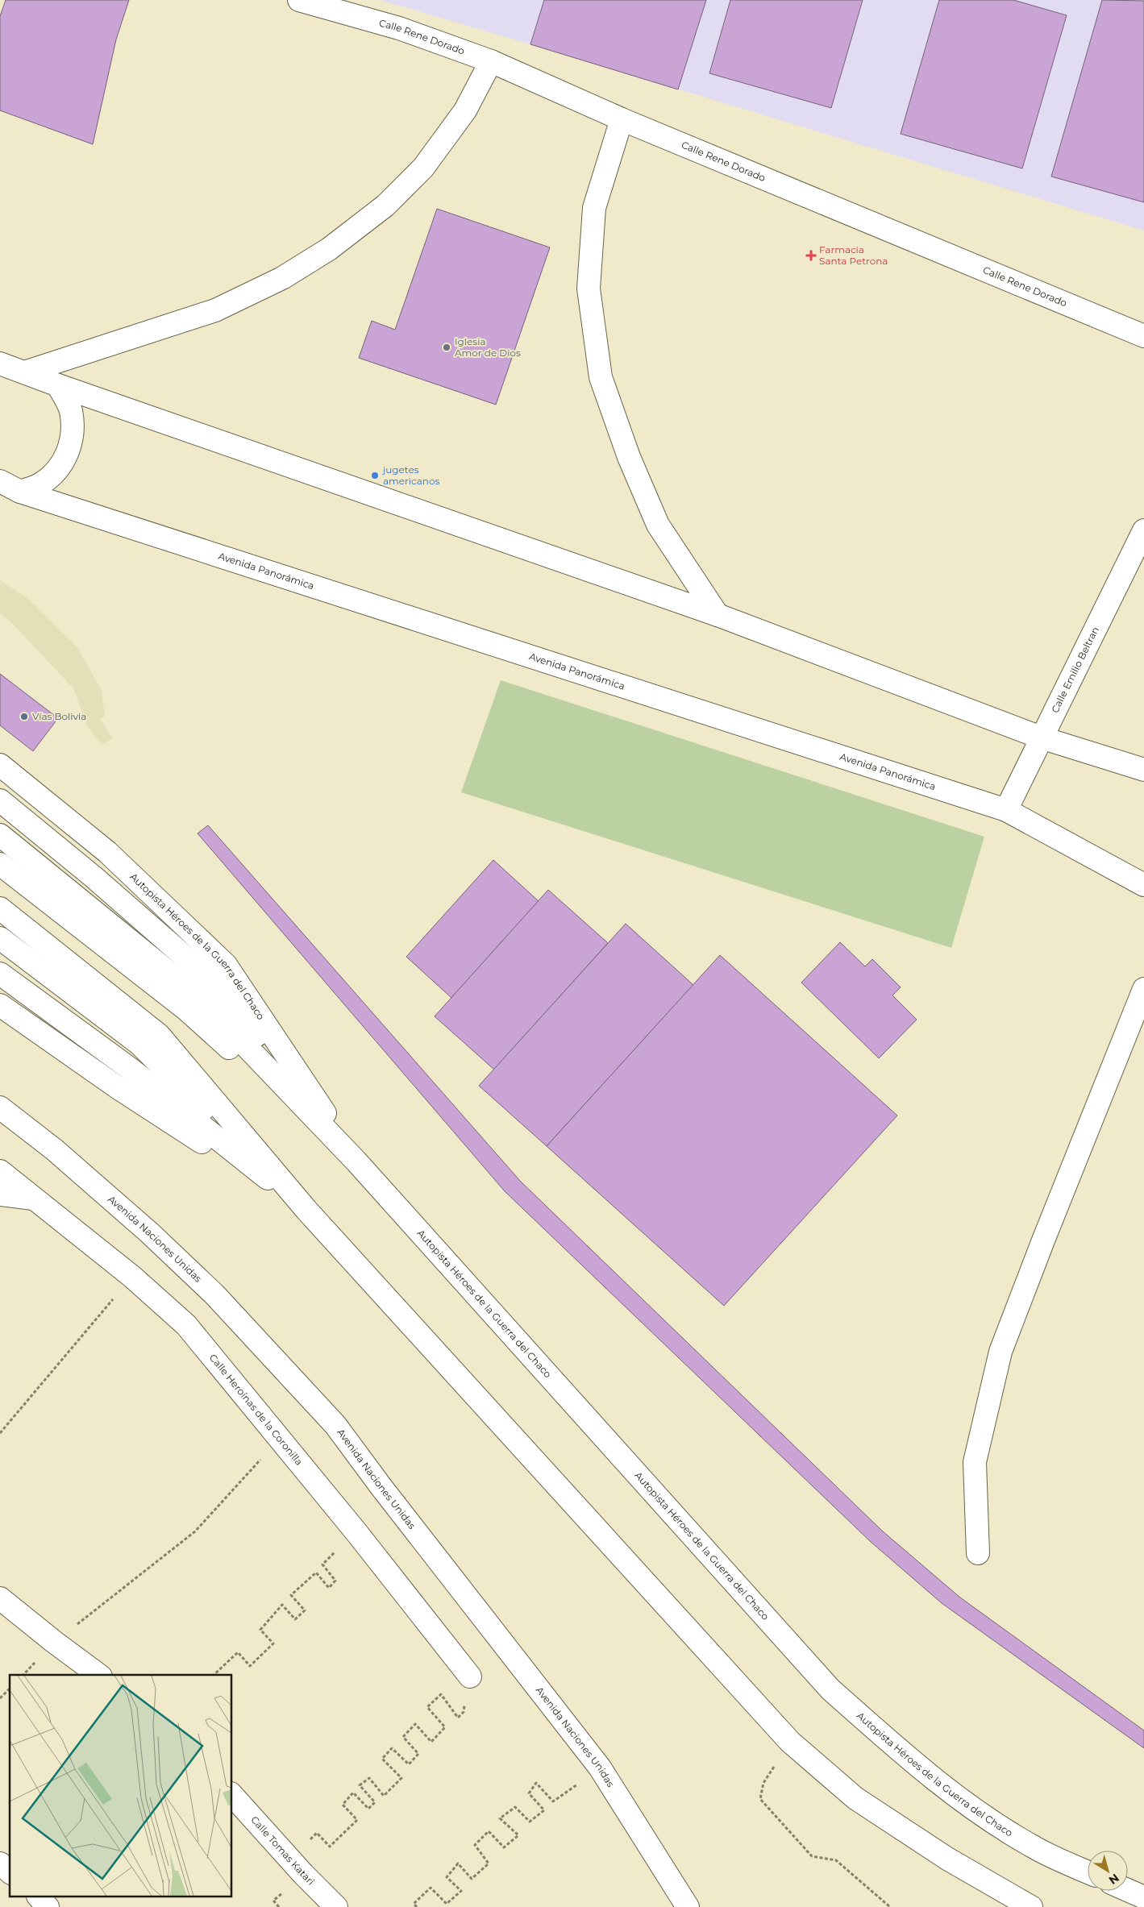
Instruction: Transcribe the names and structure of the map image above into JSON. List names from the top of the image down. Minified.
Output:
{"streets":{"main road":["Calle Rene Dorado","Avenida Panorámica","Calle Emilio Beltran","Autopista Héroes de la Guerra del Chaco","Avenida Naciones Unidas","Calle Heroínas de la Coronilla","Calle Tomas Katari"]},"crossings":[["Avenida Panorámica","Calle Emilio Beltran"]],"places":{"health":["Farmacia Santa Petrona"],"other":["Iglesia Amor de Dios","jugetes americanos","Vías Bolivia"]},"north":"bottom right"}
